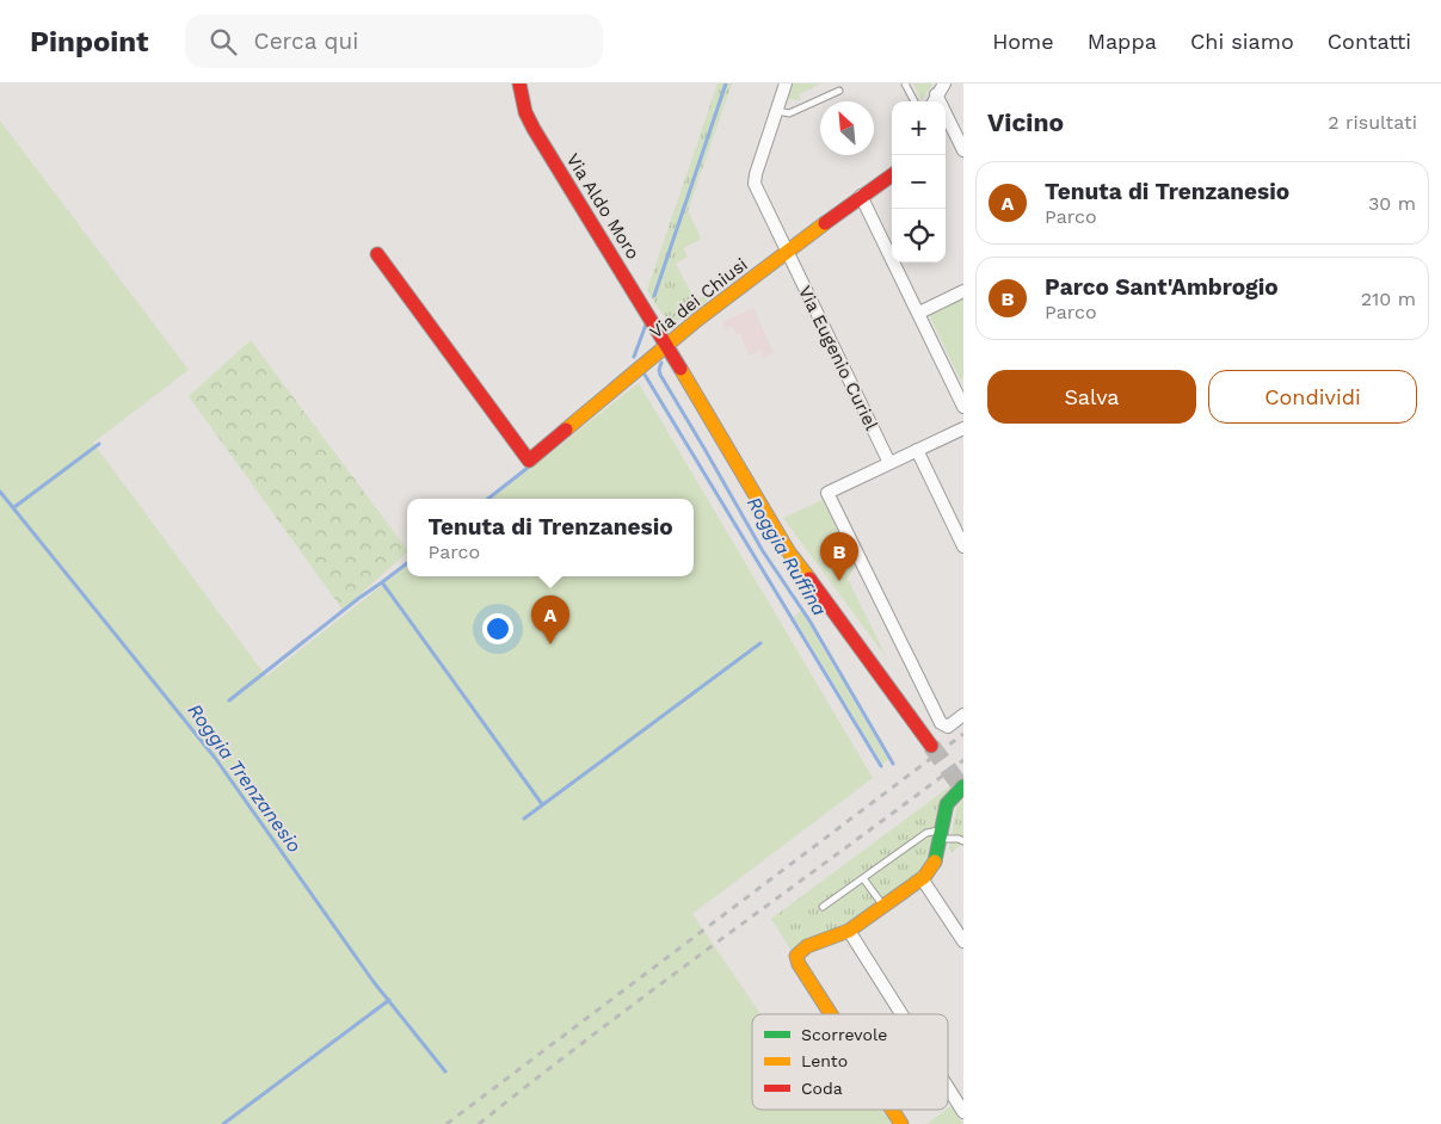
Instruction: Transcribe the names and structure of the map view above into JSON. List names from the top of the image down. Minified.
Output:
{"streets":{"street":["Via Aldo Moro","Via dei Chiusi","Via Eugenio Curiel"]},"crossings":[["Via Aldo Moro","Via dei Chiusi"],["Via dei Chiusi","Via Eugenio Curiel"]],"water":["Roggia Ruffina","Roggia Trenzanesio"],"legend":["Scorrevole","Lento","Coda"],"north":"top left","page":{"header":"Pinpoint","search":"Cerca qui","nav":["Home","Mappa","Chi siamo","Contatti"],"heading":["Vicino","2 risultati"],"map_buttons":["+","−"],"list":[{"mark":"A","name":"Tenuta di Trenzanesio","note":"Parco","value":"30 m"},{"mark":"B","name":"Parco Sant'Ambrogio","note":"Parco","value":"210 m"}],"buttons":["Salva","Condividi"],"popup":["Tenuta di Trenzanesio","Parco"],"pins":["B","A"]}}
